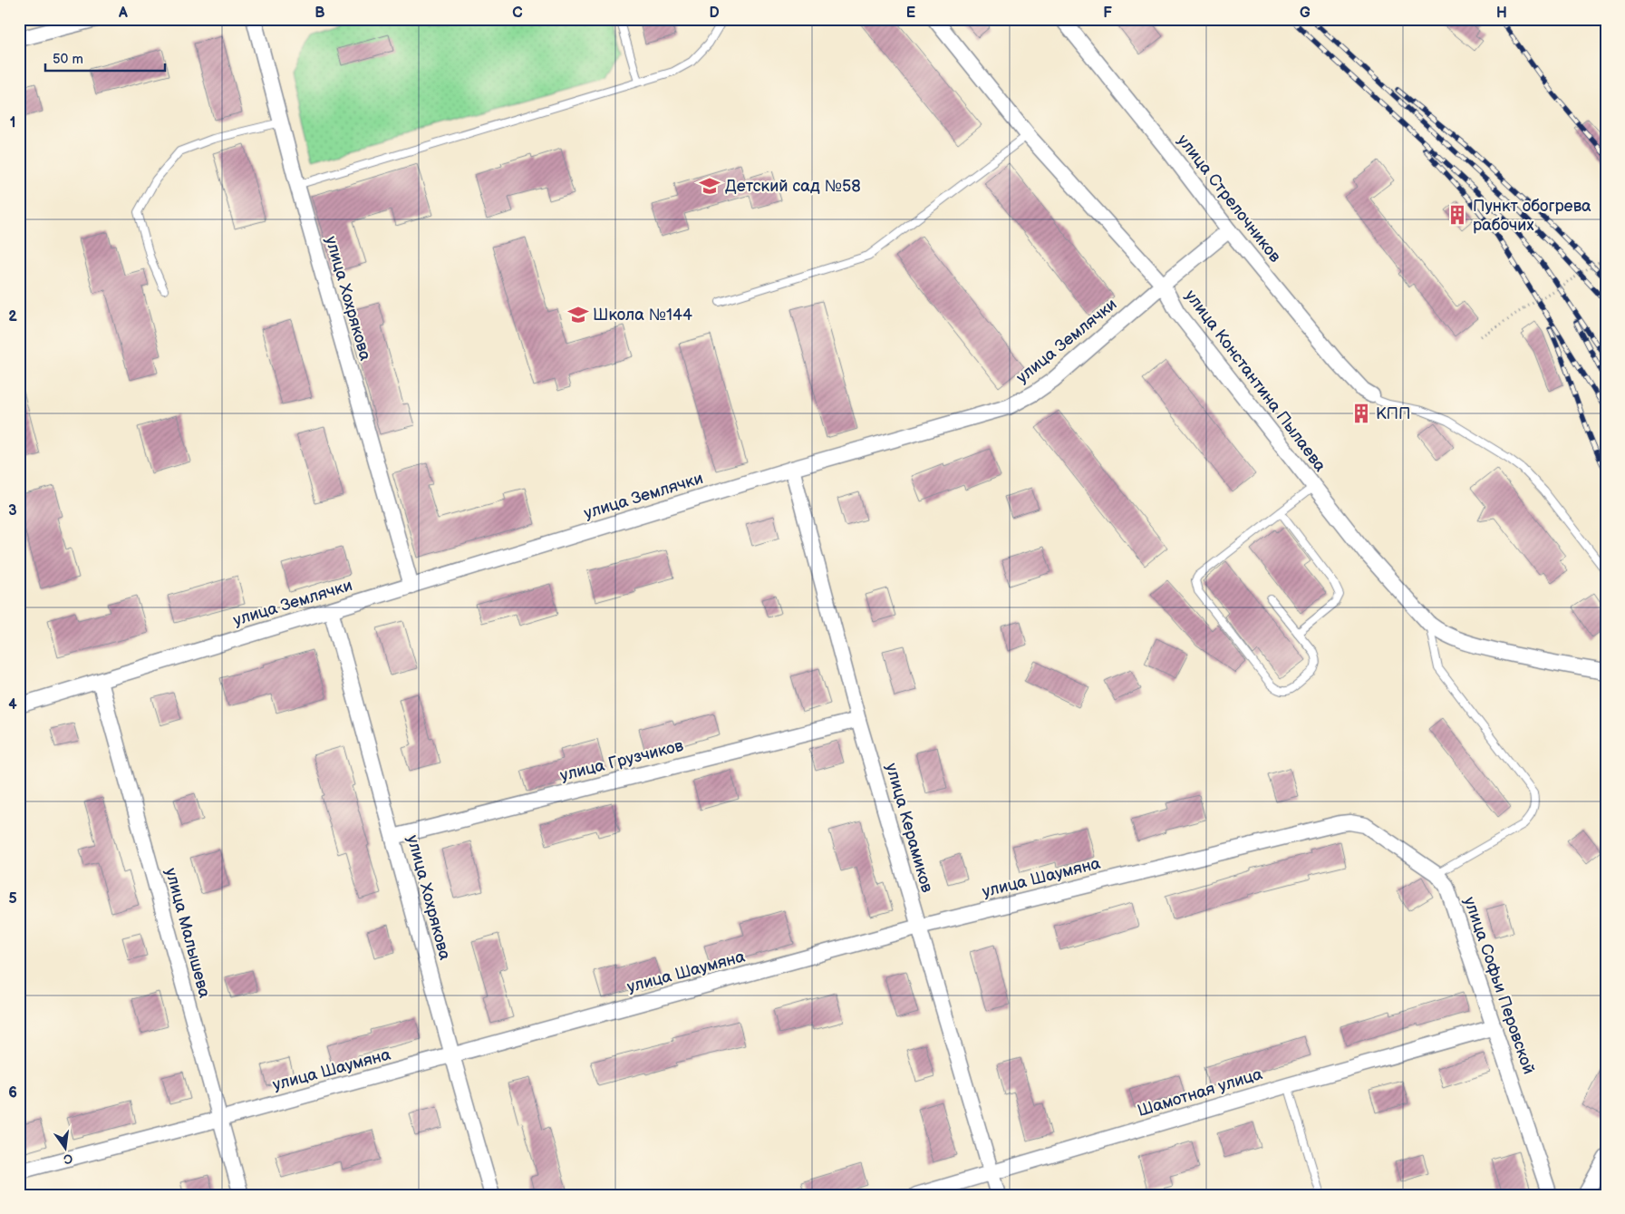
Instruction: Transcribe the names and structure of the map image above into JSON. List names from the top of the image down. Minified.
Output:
{"streets":{"street":["улица Стрелочников","улица Хохрякова","улица Землячки","улица Константина Пылаева","улица Грузчиков","улица Керамиков","улица Шаумяна","улица Малышева","улица Софьи Перовской","Шамотная улица"]},"crossings":[["улица Стрелочников","улица Землячки"],["улица Хохрякова","улица Землячки"],["улица Хохрякова","улица Грузчиков"],["улица Хохрякова","улица Шаумяна"],["улица Землячки","улица Константина Пылаева"],["улица Землячки","улица Керамиков"],["улица Землячки","улица Малышева"],["улица Грузчиков","улица Керамиков"],["улица Керамиков","улица Шаумяна"],["улица Керамиков","Шамотная улица"],["улица Шаумяна","улица Малышева"],["улица Шаумяна","улица Софьи Перовской"],["улица Софьи Перовской","Шамотная улица"]],"places":{"school or university":["Детский сад №58","Школа №144"],"building":["Пункт обогрева рабочих","КПП"]},"scale_bar":"50 m","north":"bottom","grid":{"columns":["A","B","C","D","E","F","G","H"],"rows":["1","2","3","4","5","6"]}}
